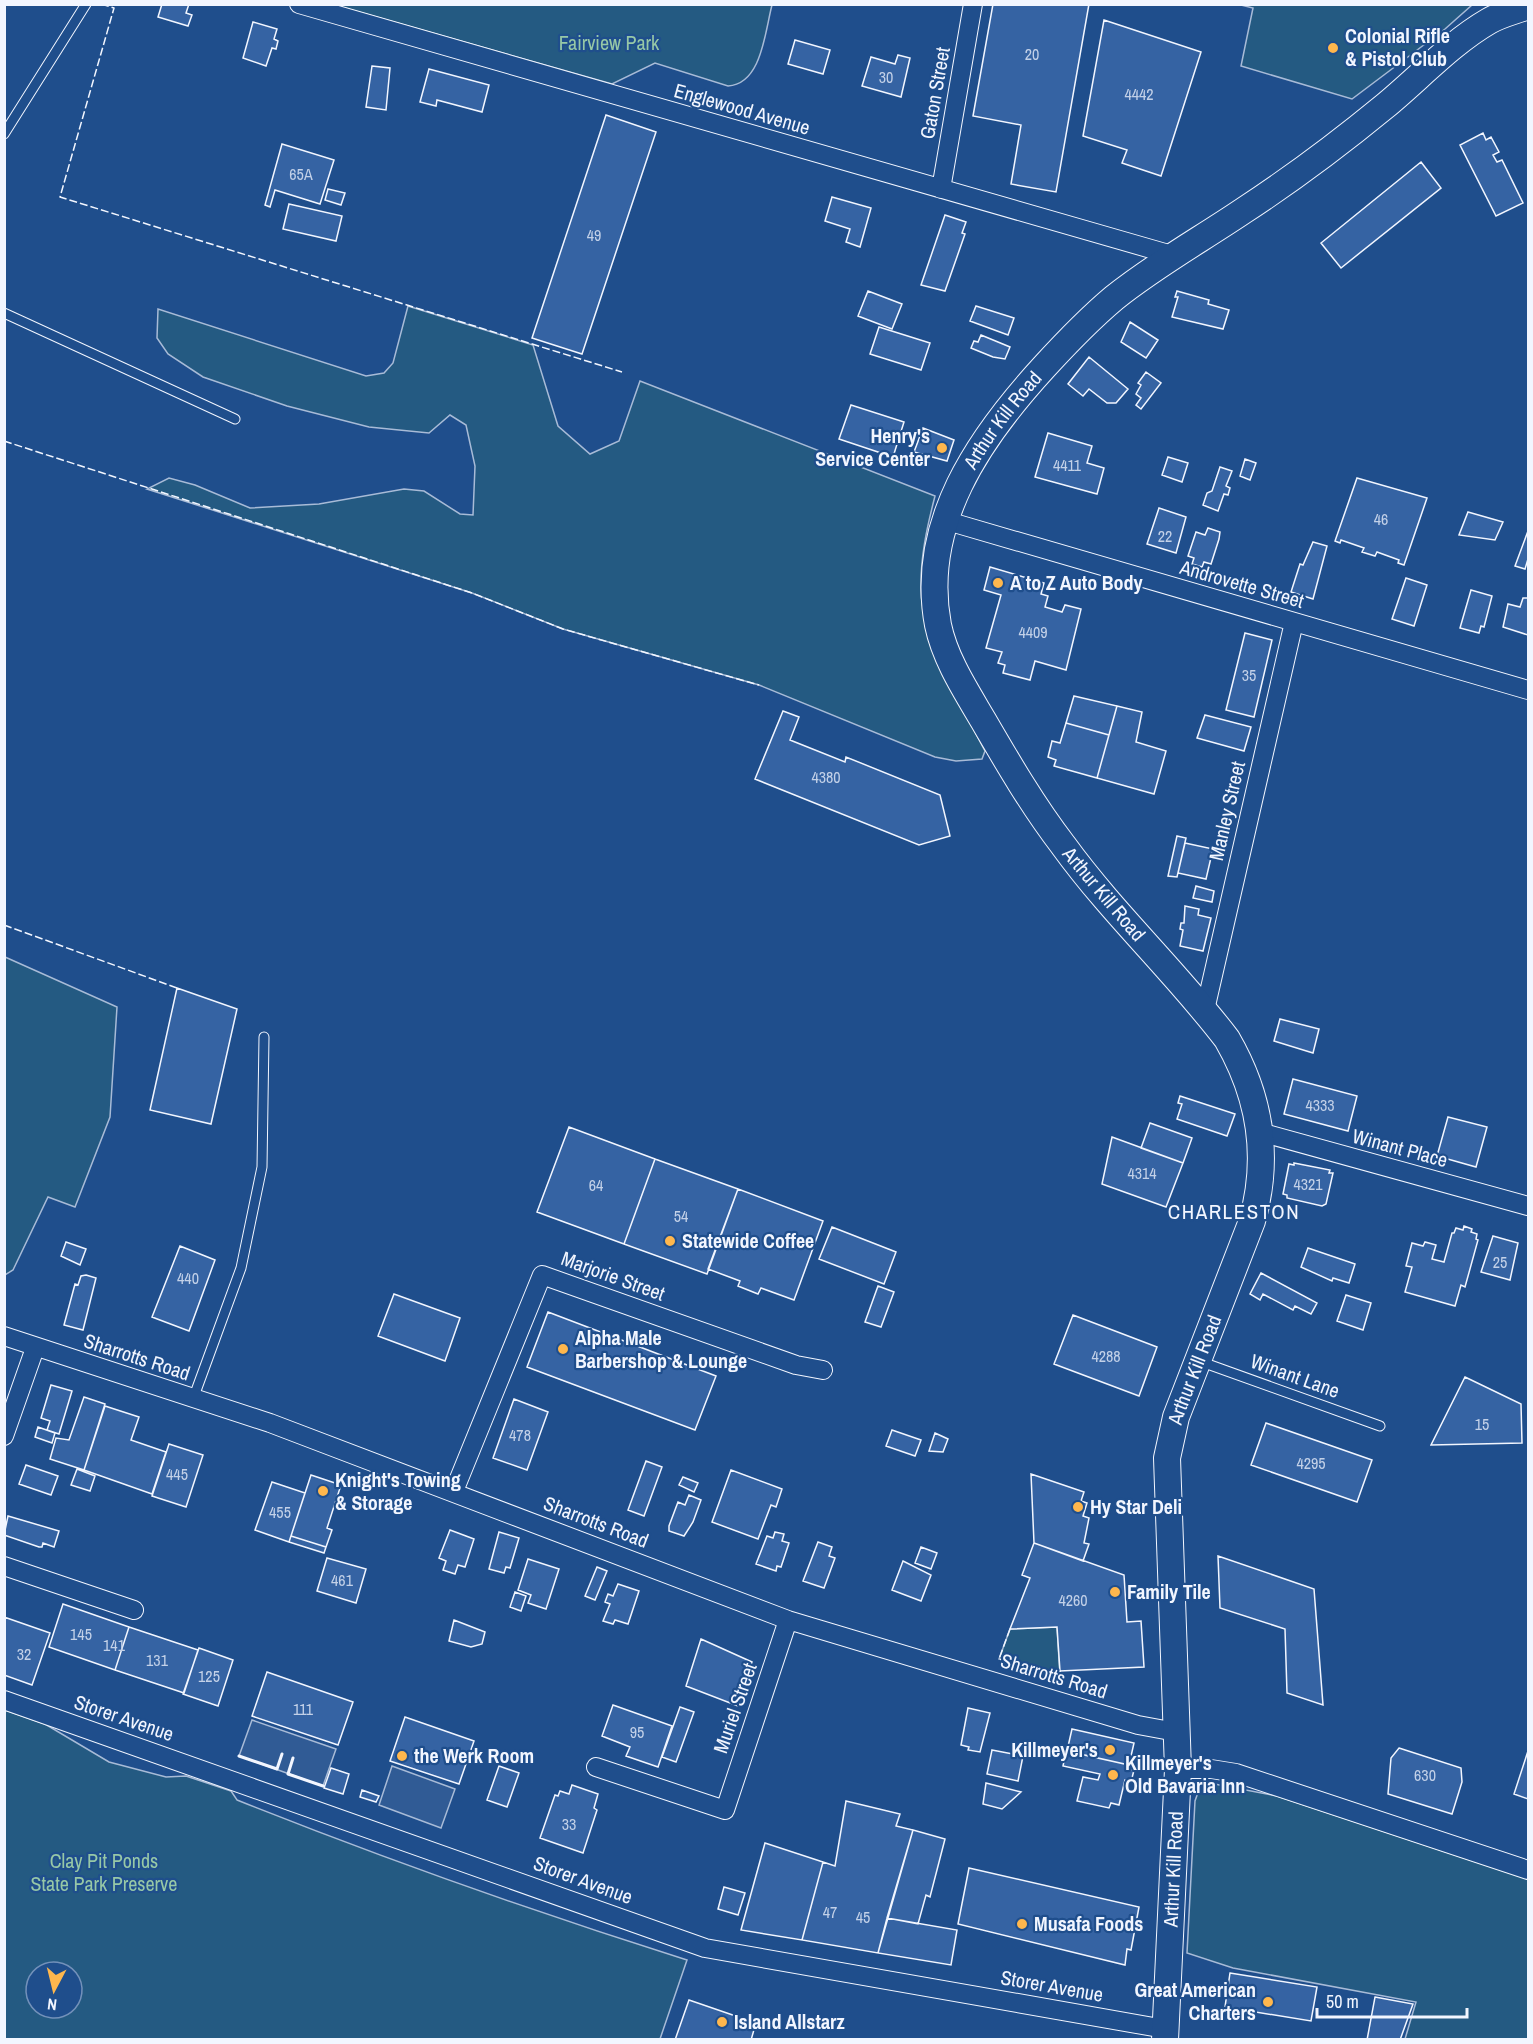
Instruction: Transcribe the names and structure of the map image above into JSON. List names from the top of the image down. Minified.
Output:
{"streets":{"street":["Gaton Street","Englewood Avenue","Arthur Kill Road","Androvette Street","Manley Street","Winant Place","Marjorie Street","Sharrotts Road","Muriel Street","Storer Avenue"],"lane":["Winant Lane"]},"crossings":[["Gaton Street","Englewood Avenue"],["Englewood Avenue","Arthur Kill Road"],["Arthur Kill Road","Androvette Street"],["Arthur Kill Road","Manley Street"],["Arthur Kill Road","Winant Place"],["Arthur Kill Road","Sharrotts Road"],["Arthur Kill Road","Winant Lane"],["Arthur Kill Road","Storer Avenue"],["Androvette Street","Manley Street"],["Marjorie Street","Sharrotts Road"],["Sharrotts Road","Muriel Street"]],"districts":["CHARLESTON"],"parks":["Fairview Park","Clay Pit Ponds State Park Preserve"],"places":["Colonial Rifle & Pistol Club","Henry's Service Center","A to Z Auto Body","Statewide Coffee","Alpha Male Barbershop & Lounge","Knight's Towing & Storage","Hy Star Deli","Family Tile","Killmeyer's","the Werk Room","Killmeyer's Old Bavaria Inn","Musafa Foods","Great American Charters","Island Allstarz"],"house_numbers":["20","30","4442","65A","49","4411","46","22","4409","35","4380","4333","4314","4321","64","54","25","440","4288","15","478","4295","445","455","461","4260","145","141","32","131","125","111","95","630","33","47","45"],"scale_bar":"50 m","north":"bottom"}
